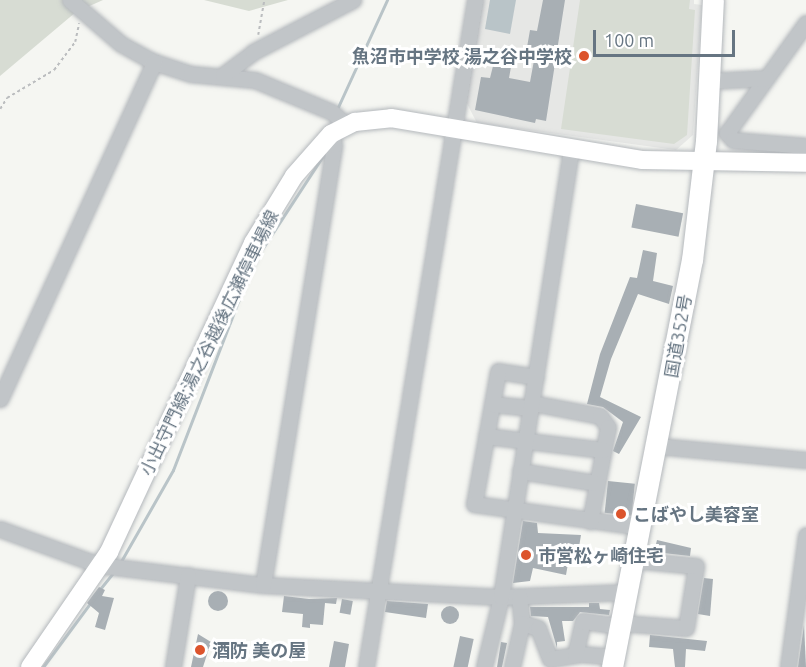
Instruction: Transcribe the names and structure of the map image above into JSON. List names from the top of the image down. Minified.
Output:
{"streets":{"highway":["国道352号"],"main road":["小出守門線;湯之谷越後広瀬停車場線"]},"places":["魚沼市中学校 湯之谷中学校","こばやし美容室","市営松ヶ崎住宅","酒防 美の屋"],"scale_bar":"100 m"}
